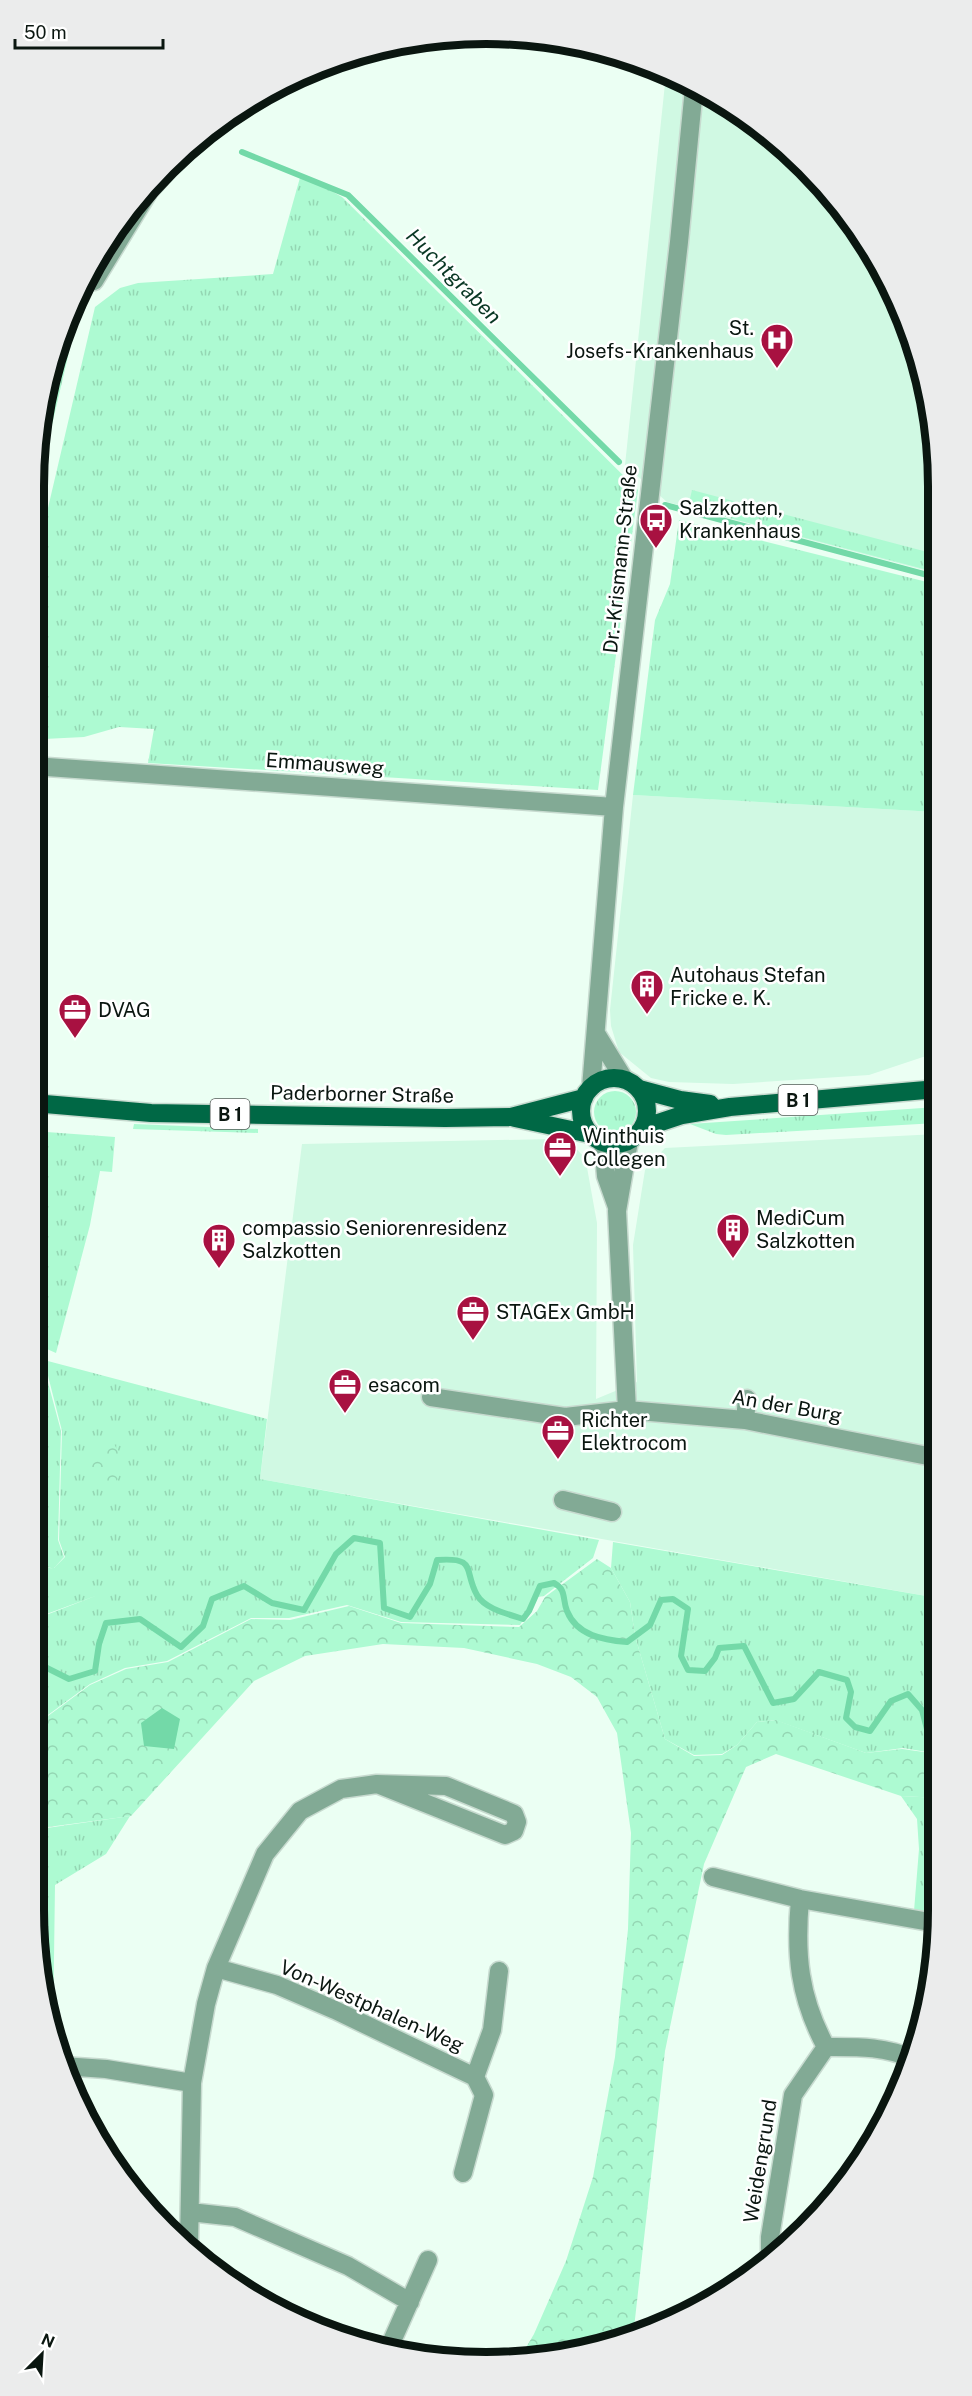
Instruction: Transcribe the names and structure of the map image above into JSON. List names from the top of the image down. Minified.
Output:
{"streets":{"main road":["Paderborner Straße","B 1"],"street":["Dr.-Krismann-Straße","Emmausweg","An der Burg","Von-Westphalen-Weg","Weidengrund"]},"crossings":[["Dr.-Krismann-Straße","Emmausweg"],["Dr.-Krismann-Straße","Paderborner Straße"],["Dr.-Krismann-Straße","B 1"],["Paderborner Straße","B 1"]],"water":["Huchtgraben"],"places":{"hospital":["St. Josefs-Krankenhaus"],"bus stop":["Salzkotten, Krankenhaus"],"building":["Autohaus Stefan Fricke e. K.","MediCum Salzkotten","compassio Seniorenresidenz Salzkotten"],"office":["DVAG","Winthuis Collegen","STAGEx GmbH","esacom","Richter Elektrocom"]},"scale_bar":"50 m","north":"top right"}
